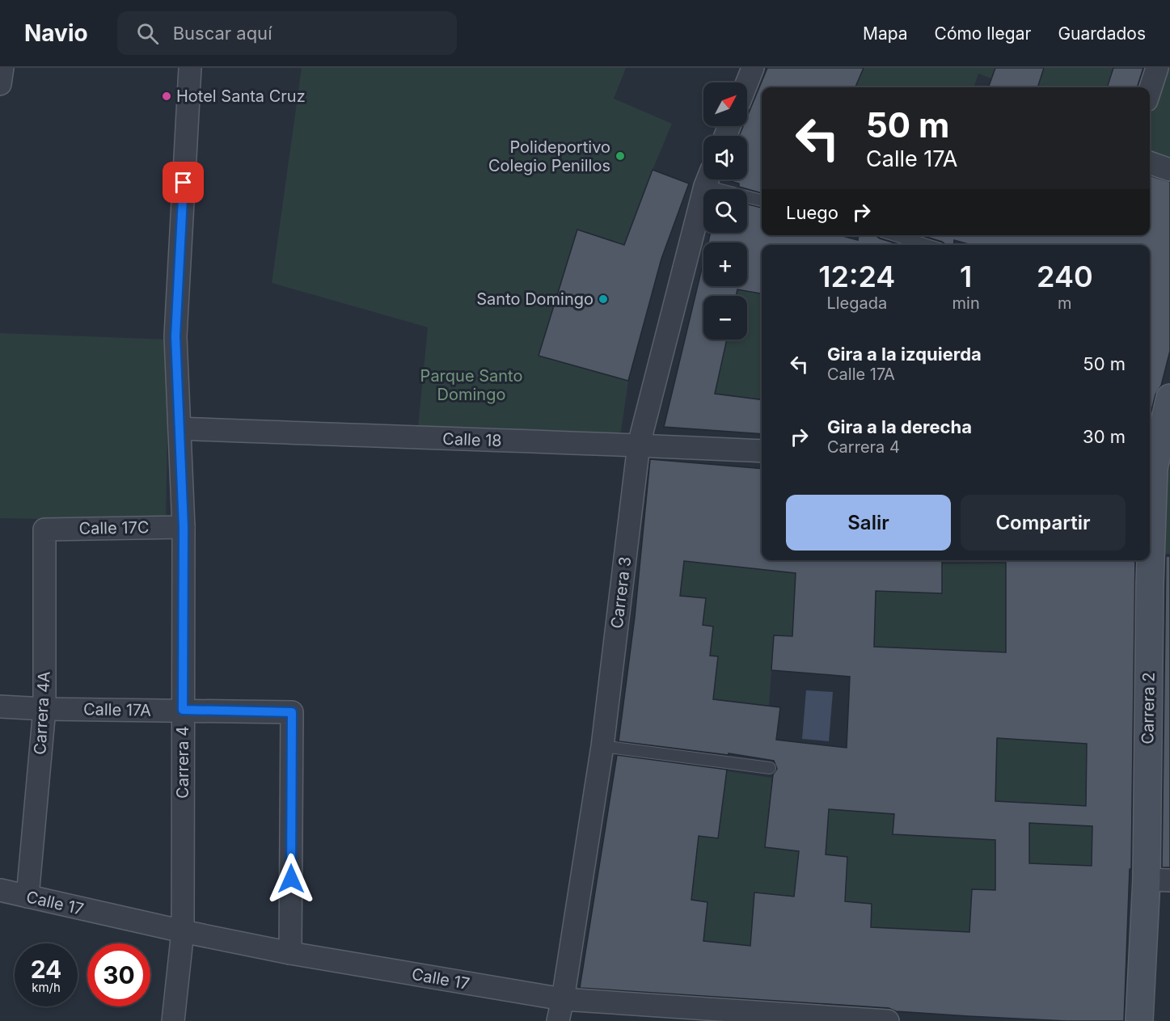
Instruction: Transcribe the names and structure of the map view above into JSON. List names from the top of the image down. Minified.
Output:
{"streets":{"main road":["Carrera 2"],"street":["Calle 18","Calle 17C","Carrera 3","Calle 17A","Carrera 4A","Carrera 4","Calle 17"]},"crossings":[["Calle 18","Carrera 3"],["Calle 18","Carrera 4"],["Calle 17C","Carrera 4A"],["Calle 17C","Carrera 4"],["Carrera 3","Calle 17"],["Calle 17A","Carrera 4A"],["Calle 17A","Carrera 4"],["Calle 17A","Calle 17"],["Carrera 4A","Calle 17"],["Carrera 4","Calle 17"]],"parks":["Parque Santo Domingo"],"places":["Hotel Santa Cruz","Polideportivo Colegio Penillos","Santo Domingo"],"north":"top right","page":{"header":"Navio","search":"Buscar aquí","nav":["Mapa","Cómo llegar","Guardados"],"map_buttons":["+","−"],"turn":["50 m","Calle 17A"],"then":"Luego","eta":["12:24","Llegada","1","min","240","m"],"list":[{"name":"Gira a la izquierda","note":"Calle 17A","value":"50 m"},{"name":"Gira a la derecha","note":"Carrera 4","value":"30 m"}],"buttons":["Salir","Compartir"],"speed":"24 km/h","limit":"30"}}
